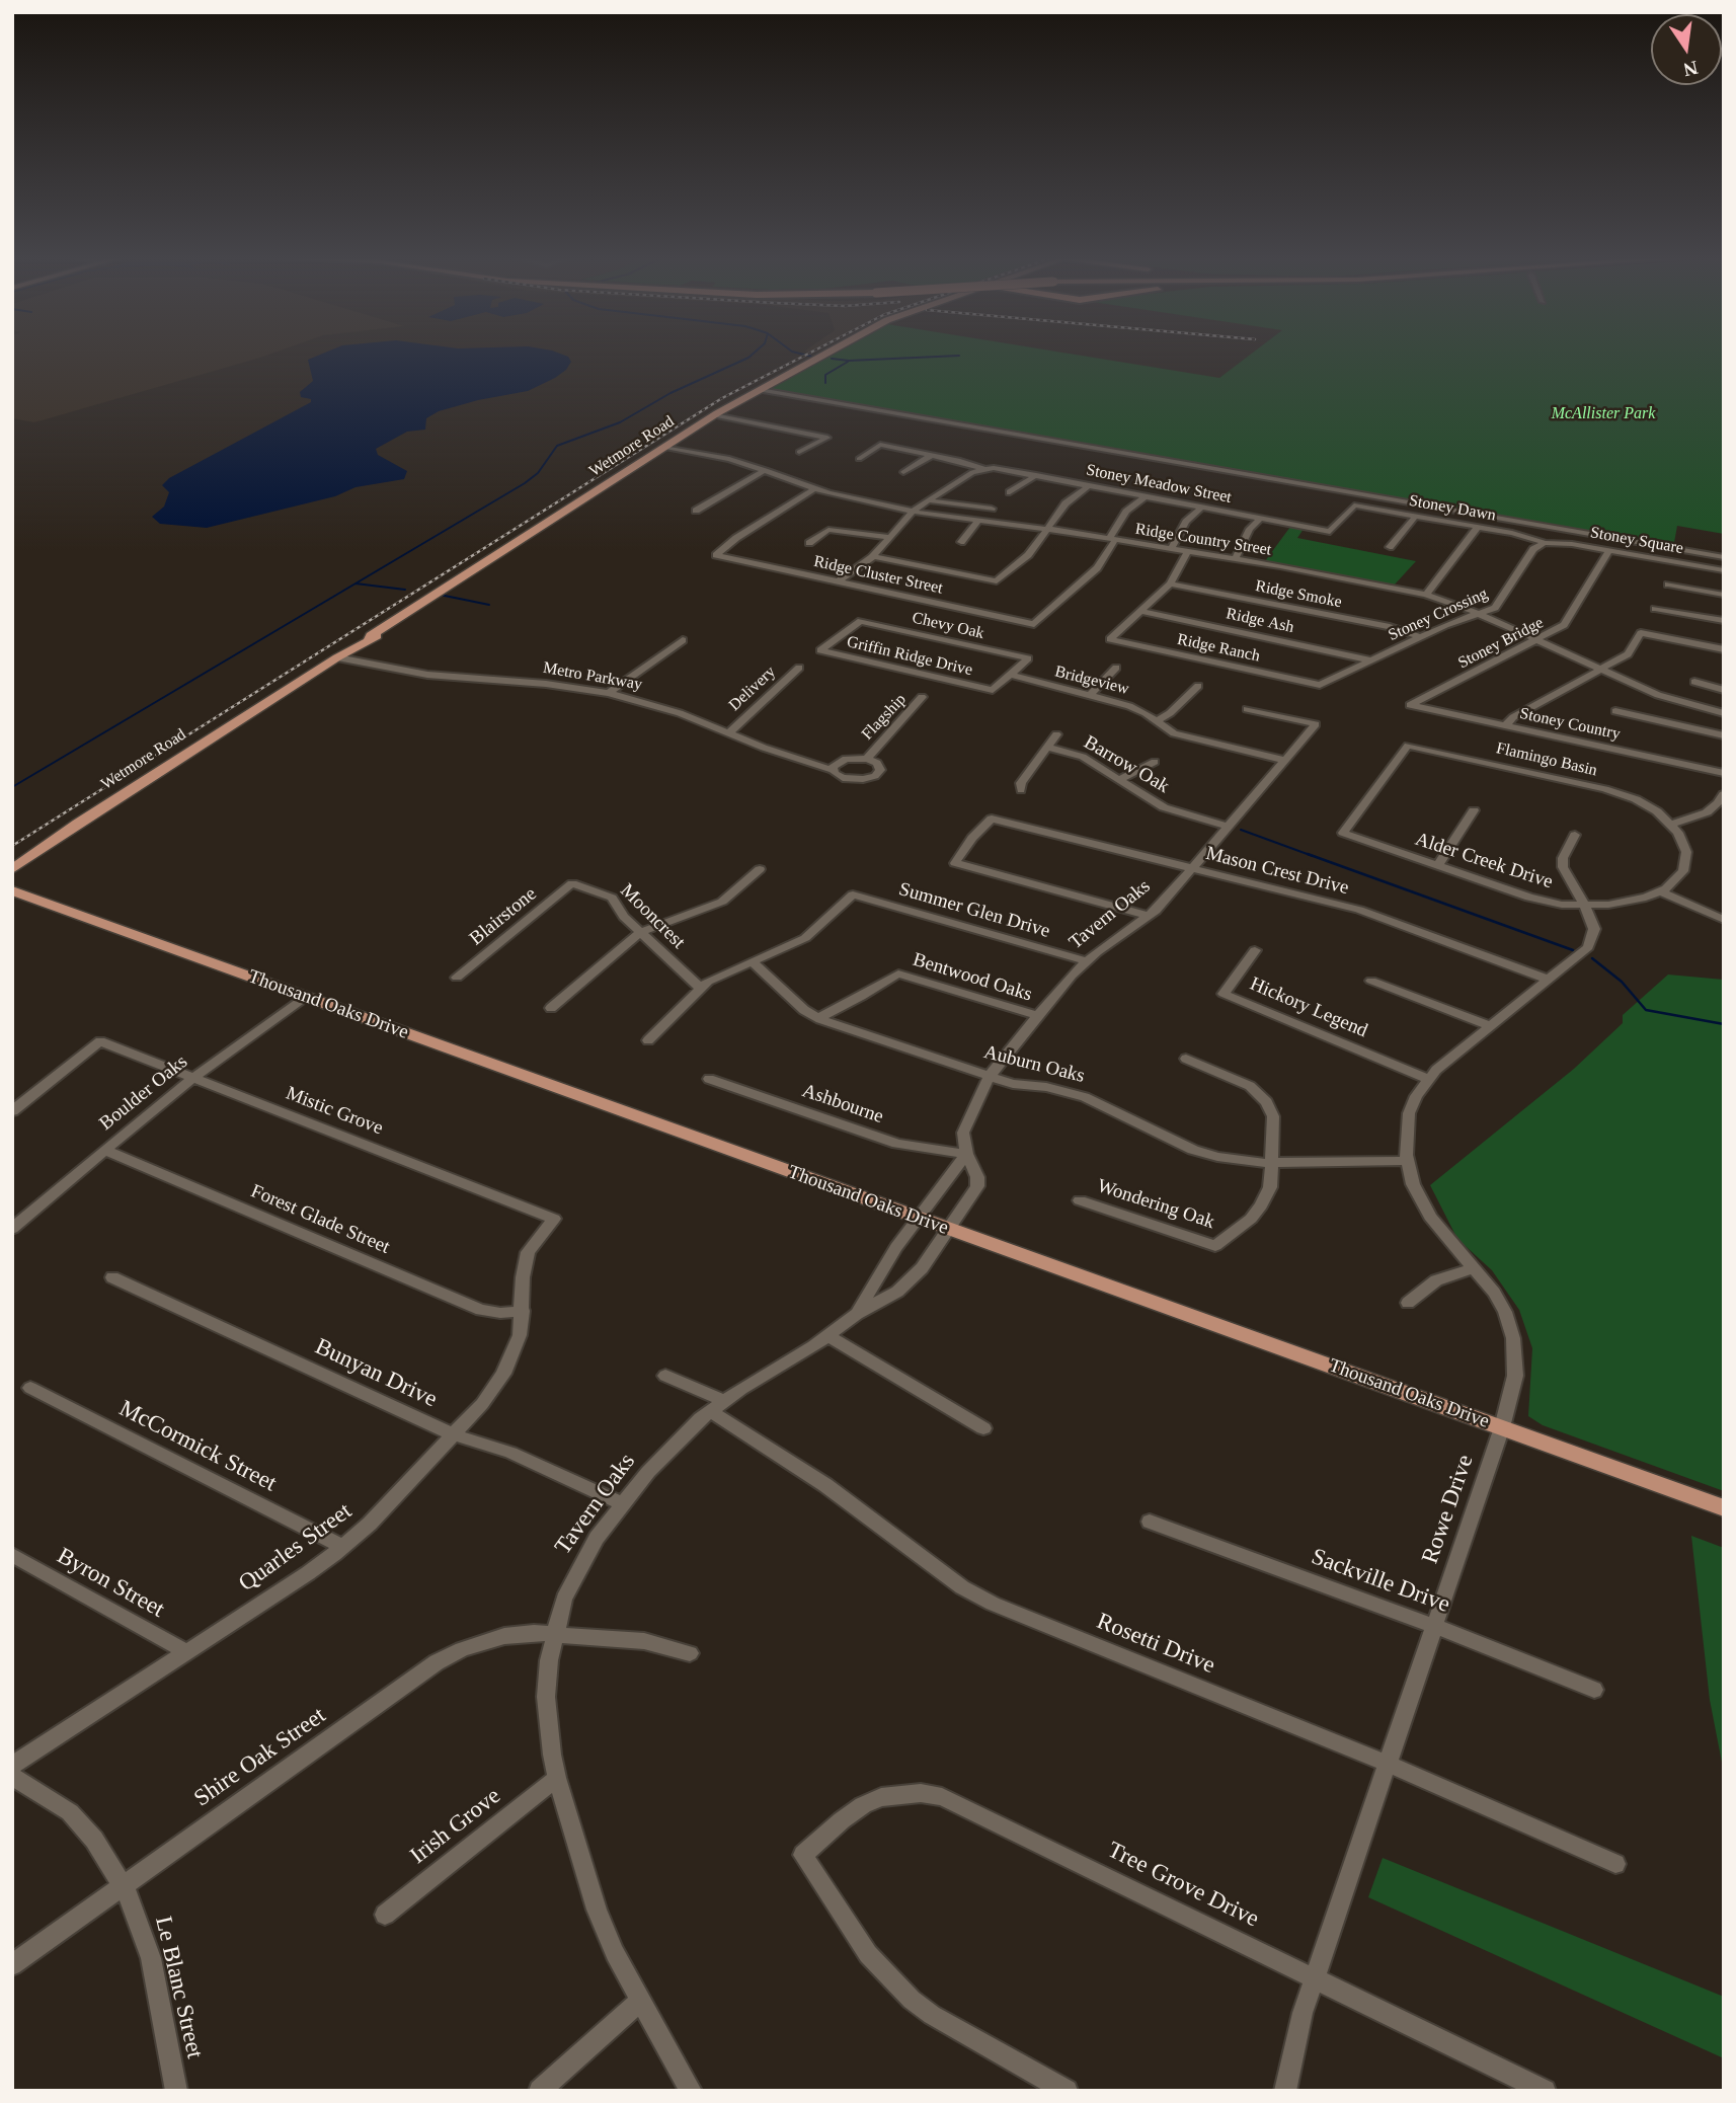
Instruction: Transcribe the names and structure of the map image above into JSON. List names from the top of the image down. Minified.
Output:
{"streets":{"main road":["Wetmore Road","Thousand Oaks Drive"],"street":["Stoney Meadow Street","Stoney Dawn","Ridge Country Street","Stoney Square","Ridge Cluster Street","Ridge Smoke","Stoney Crossing","Ridge Ash","Chevy Oak","Stoney Bridge","Ridge Ranch","Griffin Ridge Drive","Metro Parkway","Bridgeview","Delivery","Flagship","Stoney Country","Flamingo Basin","Barrow Oak","Alder Creek Drive","Mason Crest Drive","Summer Glen Drive","Tavern Oaks","Blairstone","Mooncrest","Bentwood Oaks","Hickory Legend","Auburn Oaks","Boulder Oaks","Ashbourne","Mistic Grove","Wondering Oak","Forest Glade Street","Bunyan Drive","McCormick Street","Rowe Drive","Quarles Street","Sackville Drive","Byron Street","Rosetti Drive","Shire Oak Street","Irish Grove","Tree Grove Drive","Le Blanc Street"]},"crossings":[["Wetmore Road","Ridge Country Street"],["Wetmore Road","Metro Parkway"],["Stoney Meadow Street","Stoney Dawn"],["Stoney Dawn","Stoney Square"],["Stoney Dawn","Stoney Crossing"],["Ridge Country Street","Ridge Cluster Street"],["Ridge Country Street","Stoney Crossing"],["Ridge Country Street","Stoney Bridge"],["Stoney Square","Stoney Crossing"],["Stoney Square","Stoney Bridge"],["Ridge Smoke","Stoney Crossing"],["Stoney Crossing","Ridge Ash"],["Stoney Crossing","Ridge Ranch"],["Ridge Ash","Ridge Ranch"],["Chevy Oak","Griffin Ridge Drive"],["Chevy Oak","Bridgeview"],["Stoney Bridge","Stoney Country"],["Griffin Ridge Drive","Bridgeview"],["Metro Parkway","Delivery"],["Metro Parkway","Flagship"],["Bridgeview","Tavern Oaks"],["Flamingo Basin","Alder Creek Drive"],["Barrow Oak","Tavern Oaks"],["Alder Creek Drive","Rowe Drive"],["Mason Crest Drive","Tavern Oaks"],["Mason Crest Drive","Rowe Drive"],["Summer Glen Drive","Tavern Oaks"],["Tavern Oaks","Bentwood Oaks"],["Tavern Oaks","Thousand Oaks Drive"],["Tavern Oaks","Auburn Oaks"],["Tavern Oaks","Ashbourne"],["Tavern Oaks","Bunyan Drive"],["Tavern Oaks","Rosetti Drive"],["Tavern Oaks","Shire Oak Street"],["Tavern Oaks","Irish Grove"],["Blairstone","Mooncrest"],["Bentwood Oaks","Auburn Oaks"],["Thousand Oaks Drive","Boulder Oaks"],["Thousand Oaks Drive","Rowe Drive"],["Hickory Legend","Rowe Drive"],["Auburn Oaks","Wondering Oak"],["Auburn Oaks","Rowe Drive"],["Boulder Oaks","Mistic Grove"],["Boulder Oaks","Forest Glade Street"],["Mistic Grove","Quarles Street"],["Forest Glade Street","Quarles Street"],["Bunyan Drive","Quarles Street"],["McCormick Street","Quarles Street"],["Rowe Drive","Sackville Drive"],["Rowe Drive","Rosetti Drive"],["Rowe Drive","Tree Grove Drive"],["Quarles Street","Byron Street"],["Shire Oak Street","Le Blanc Street"]],"parks":["McAllister Park"],"north":"bottom"}
